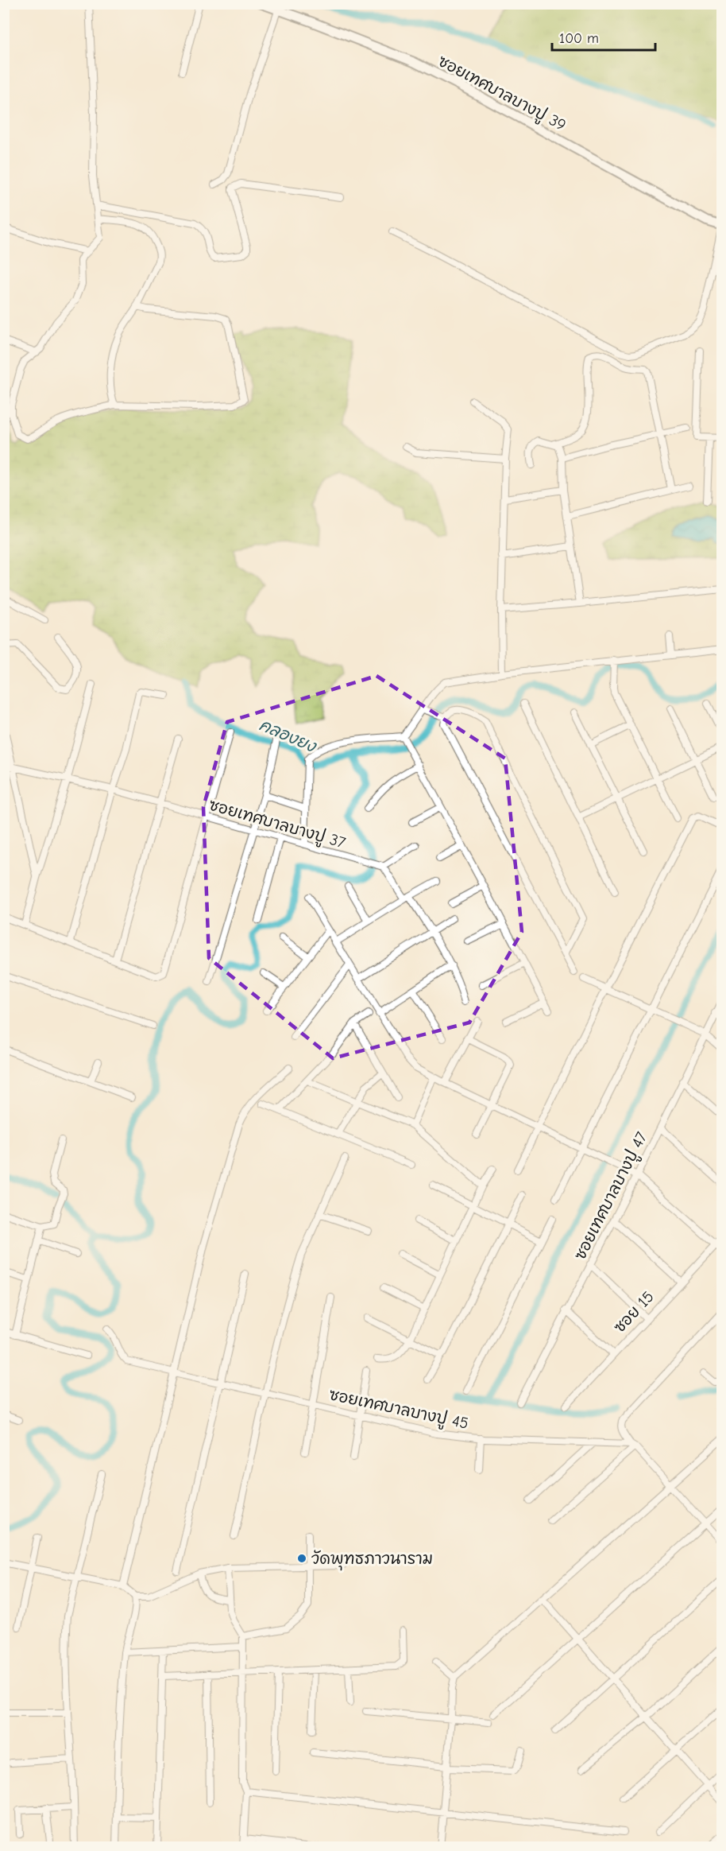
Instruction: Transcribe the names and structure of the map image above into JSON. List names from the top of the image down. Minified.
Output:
{"streets":{"street":["ซอยเทศบาลบางปู 39","ซอยเทศบาลบางปู 37","ซอยเทศบาลบางปู 47","ซอย 15","ซอยเทศบาลบางปู 45"]},"water":["คลองยง"],"places":["วัดพุทธภาวนาราม"],"scale_bar":"100 m"}
